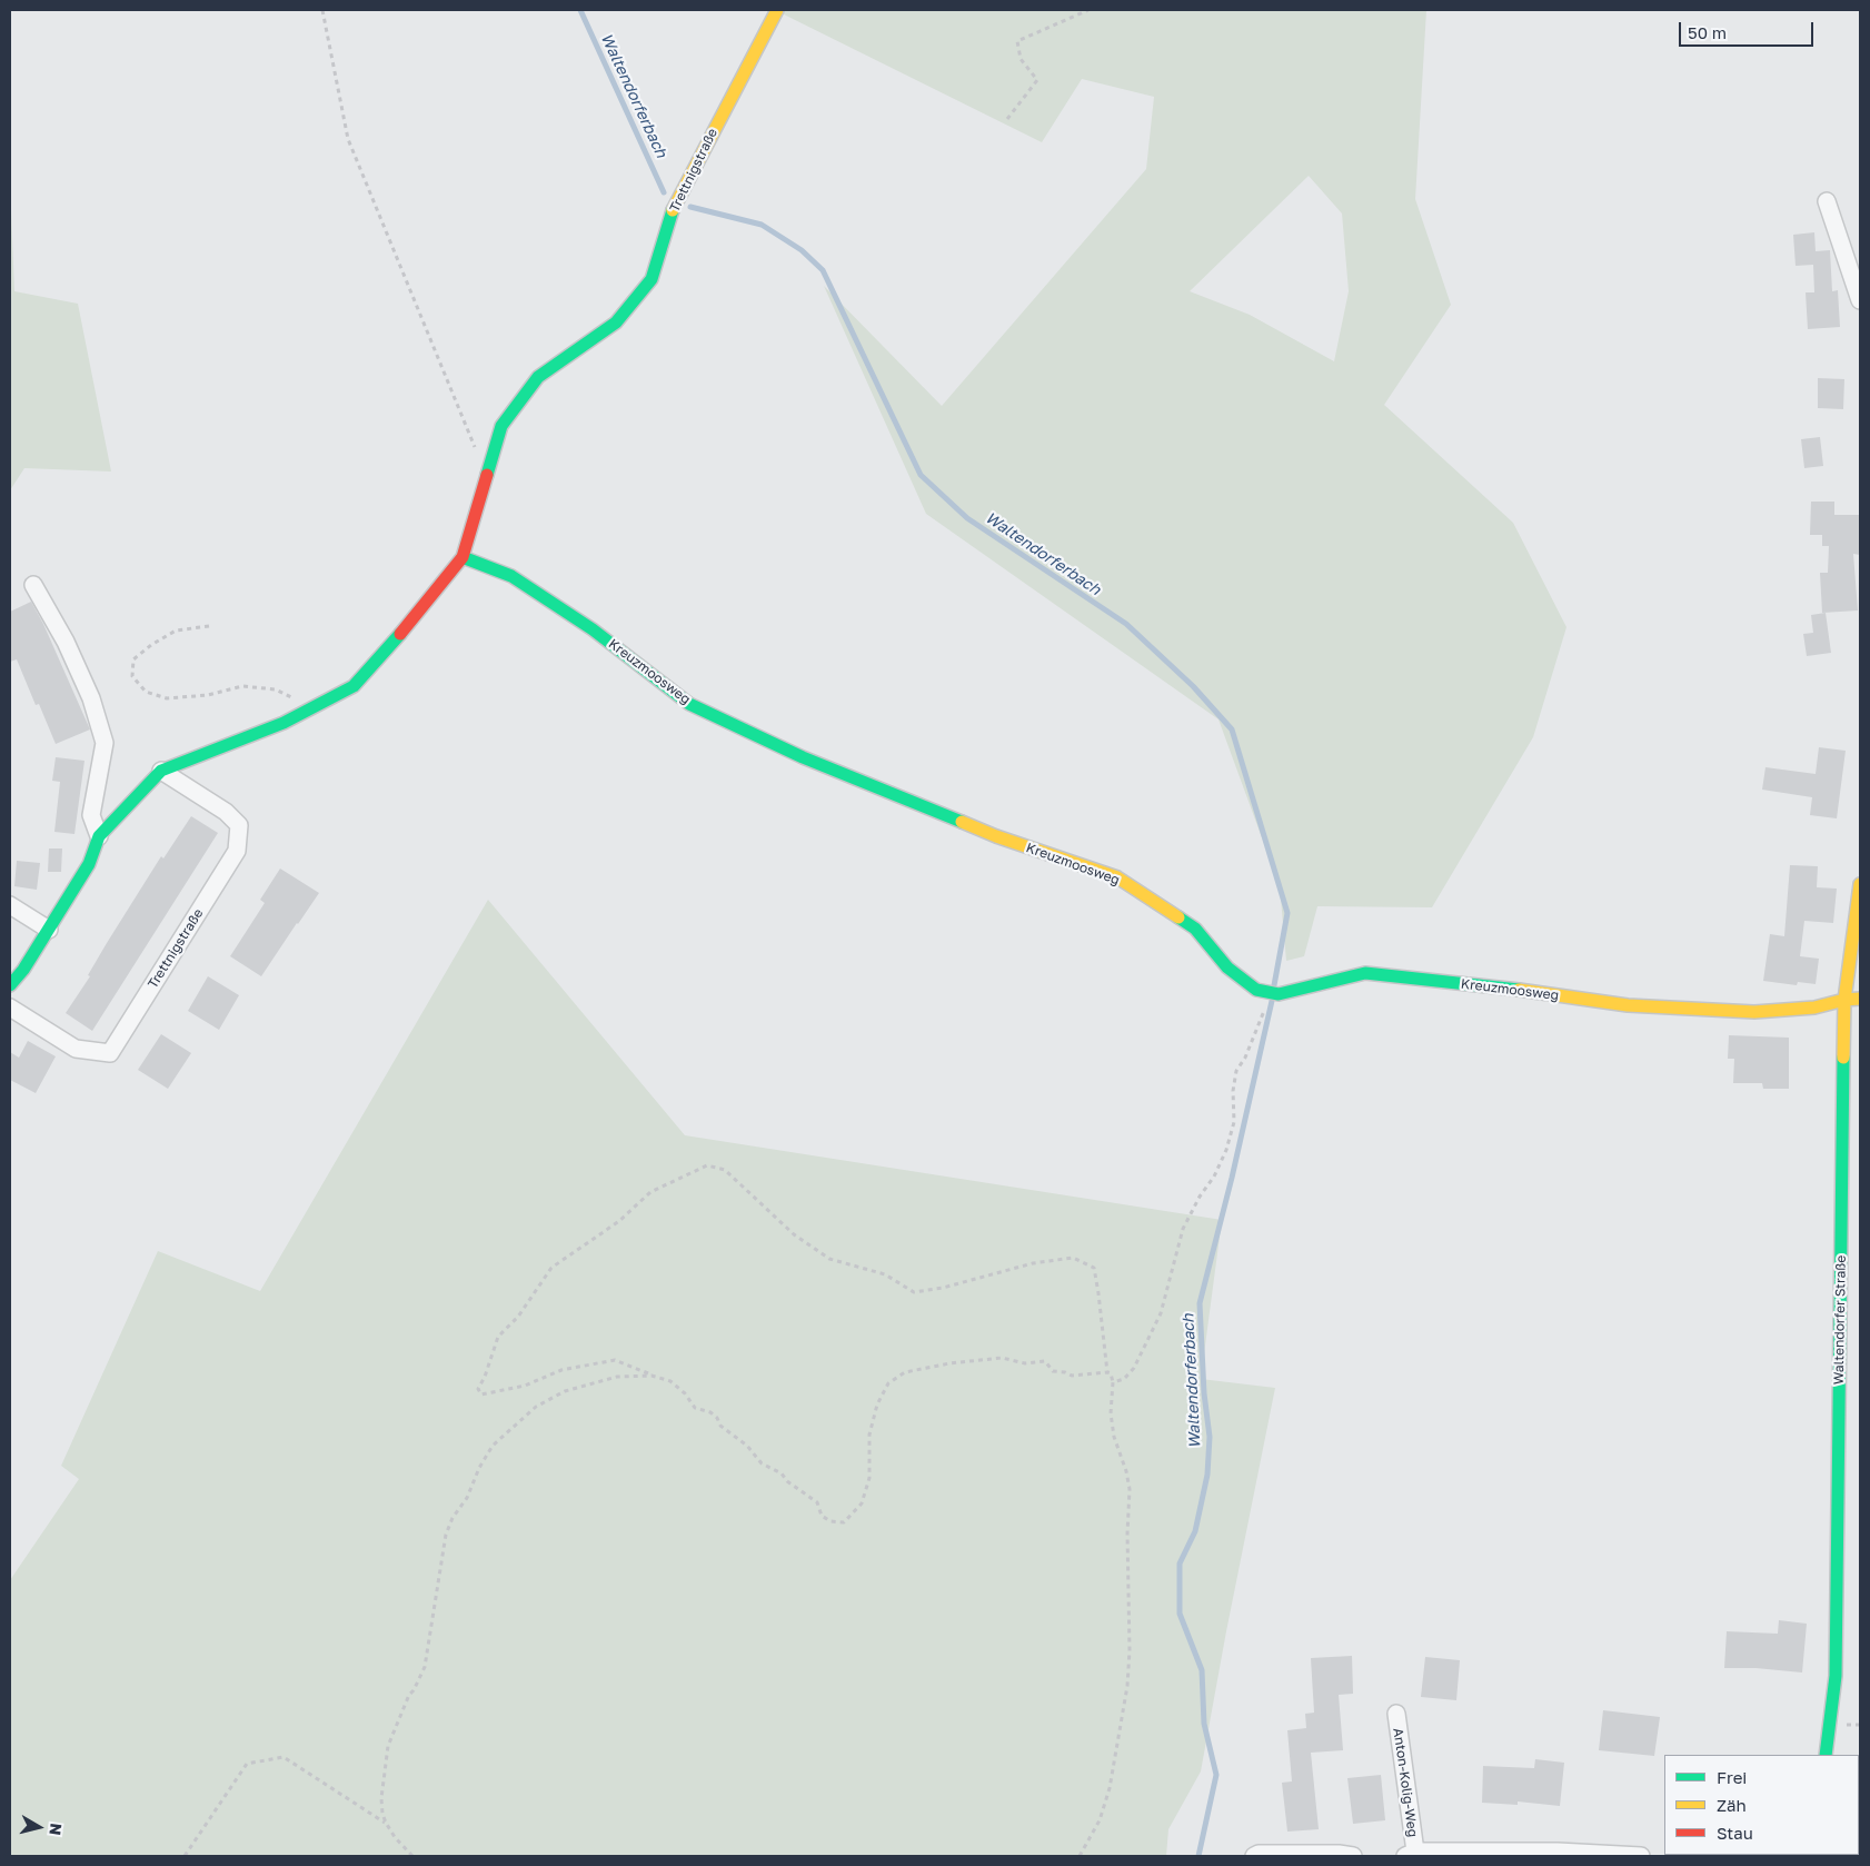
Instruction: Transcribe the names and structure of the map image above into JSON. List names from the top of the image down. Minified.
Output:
{"streets":{"street":["Trettnigstraße","Kreuzmoosweg","Waltendorfer Straße","Anton-Kolig-Weg"]},"crossings":[["Trettnigstraße","Kreuzmoosweg"],["Kreuzmoosweg","Waltendorfer Straße"]],"water":["Waltendorferbach"],"legend":["Frei","Zäh","Stau"],"scale_bar":"50 m","north":"right"}
